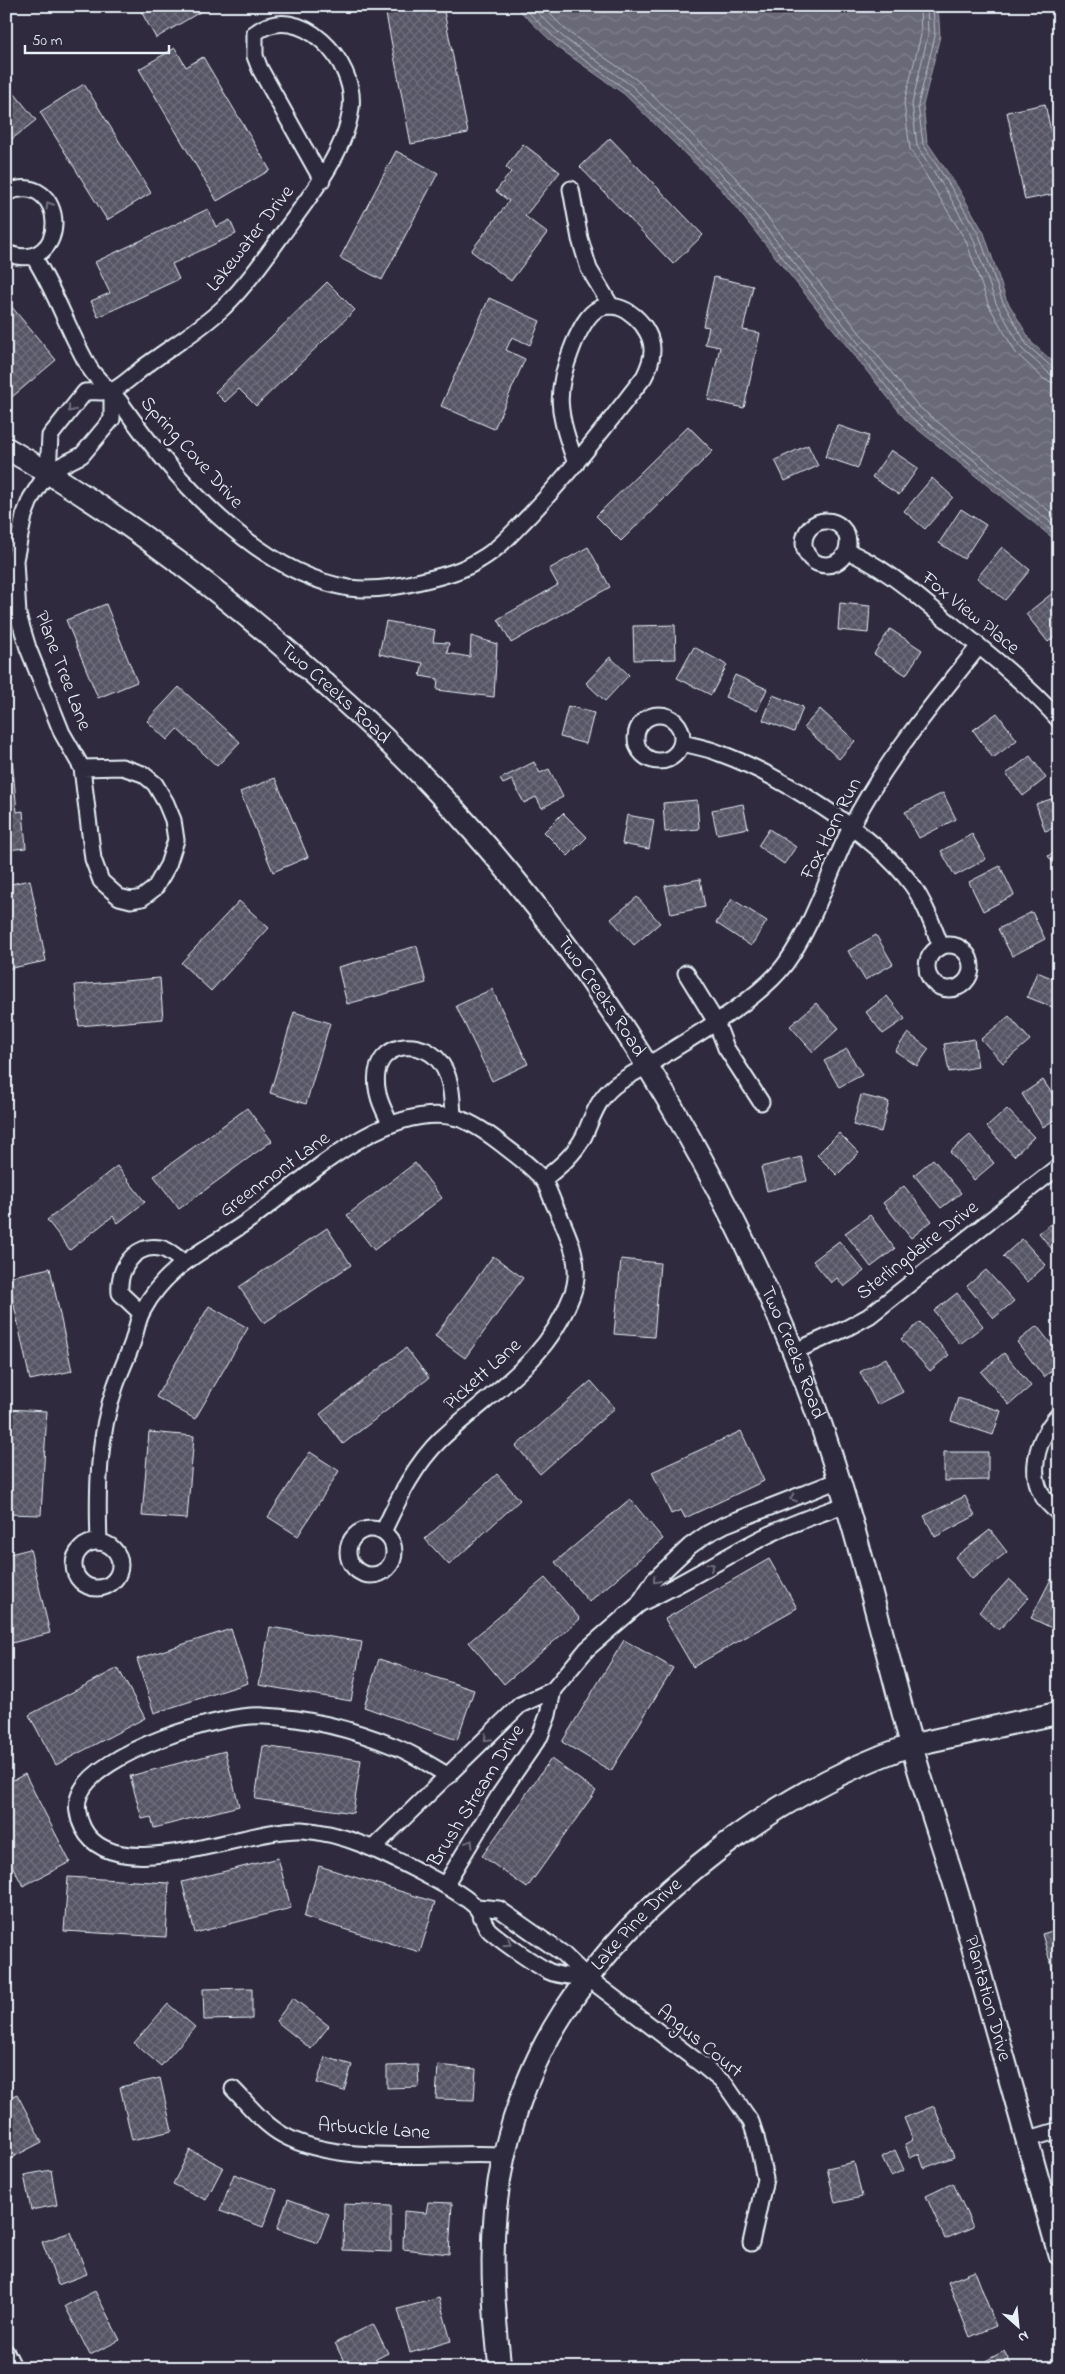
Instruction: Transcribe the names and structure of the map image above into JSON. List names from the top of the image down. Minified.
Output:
{"streets":{"street":["Lakewater Drive","Spring Cove Drive","Fox View Place","Plane Tree Lane","Two Creeks Road","Fox Horn Run","Greenmont Lane","Sterlingdaire Drive","Pickett Lane","Brush Stream Drive","Lake Pine Drive","Plantation Drive","Angus Court","Arbuckle Lane"]},"crossings":[["Lakewater Drive","Spring Cove Drive"],["Fox View Place","Fox Horn Run"],["Plane Tree Lane","Two Creeks Road"],["Two Creeks Road","Fox Horn Run"],["Two Creeks Road","Sterlingdaire Drive"],["Two Creeks Road","Brush Stream Drive"],["Two Creeks Road","Lake Pine Drive"],["Two Creeks Road","Plantation Drive"],["Greenmont Lane","Pickett Lane"],["Brush Stream Drive","Lake Pine Drive"],["Brush Stream Drive","Angus Court"],["Lake Pine Drive","Plantation Drive"],["Lake Pine Drive","Angus Court"],["Lake Pine Drive","Arbuckle Lane"]],"scale_bar":"50 m","north":"bottom right"}
